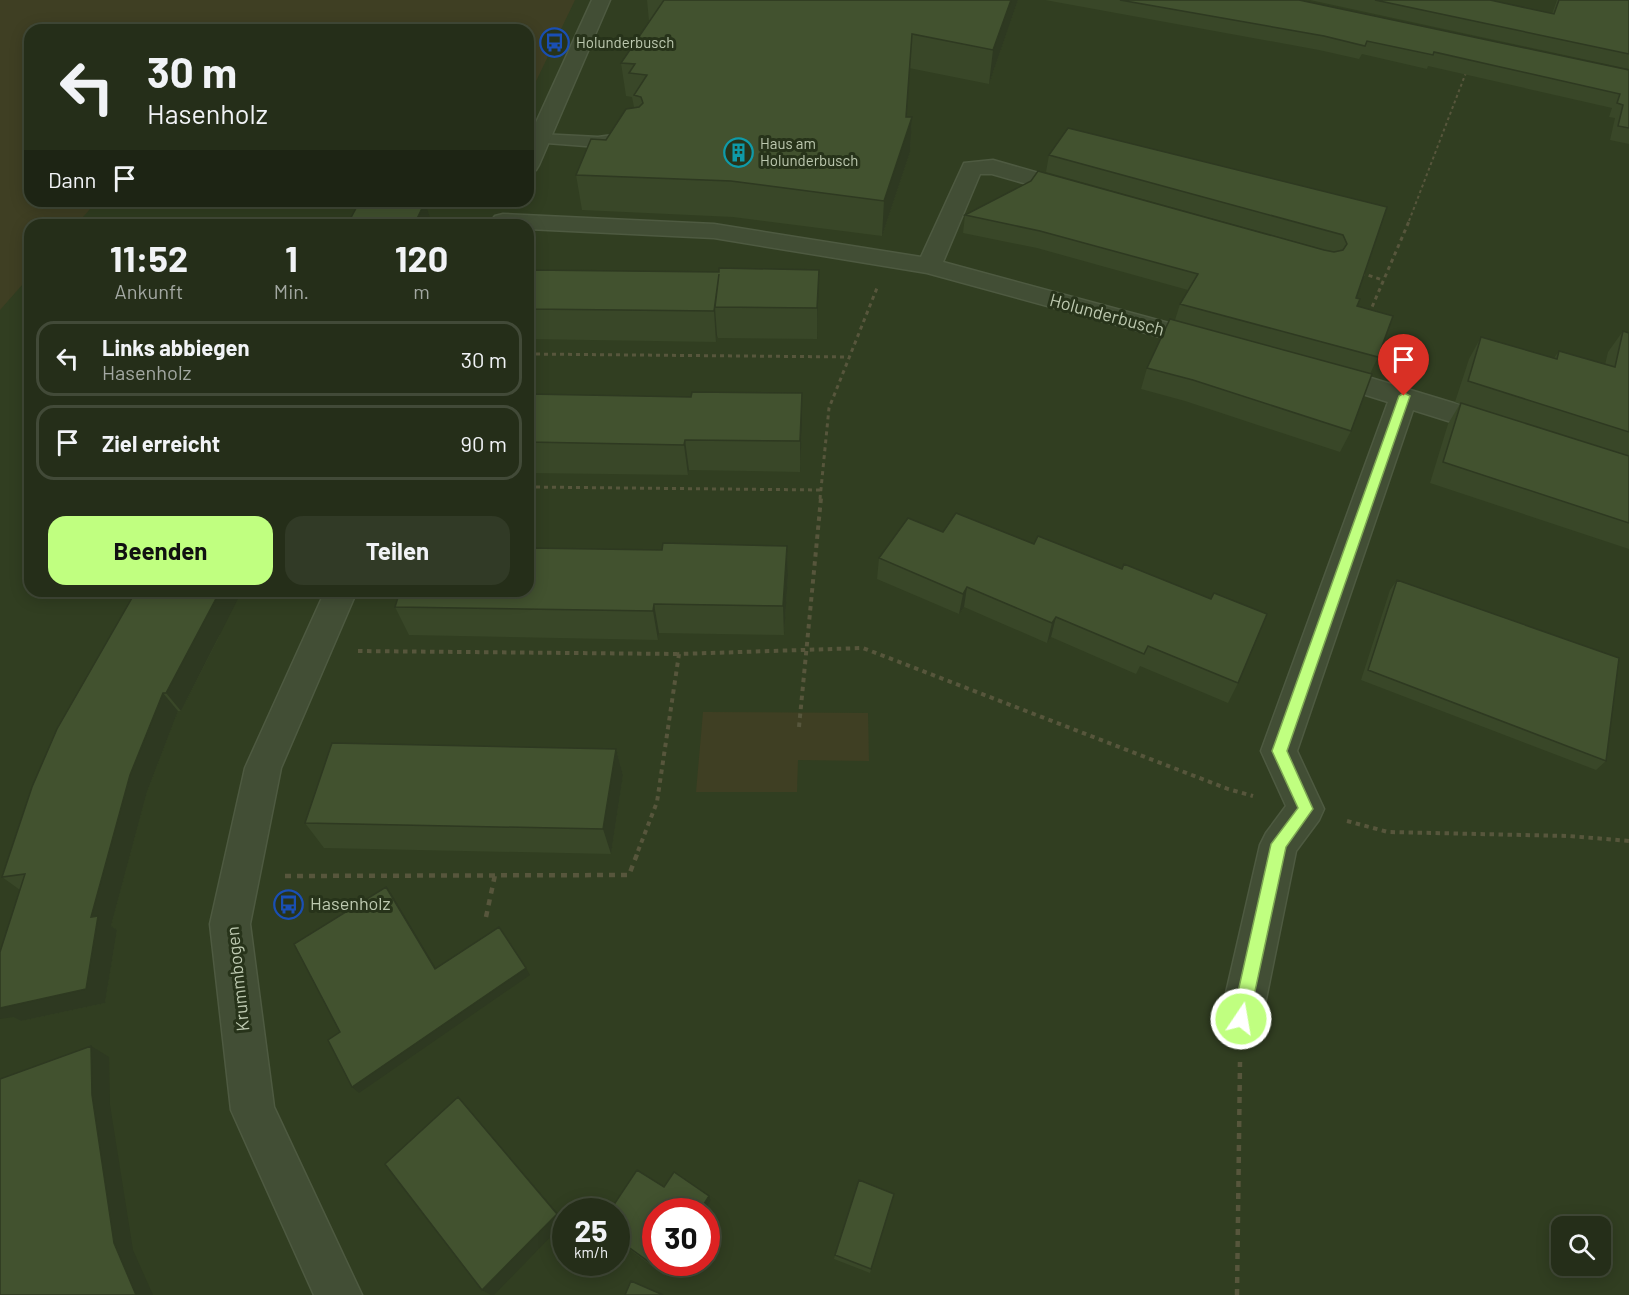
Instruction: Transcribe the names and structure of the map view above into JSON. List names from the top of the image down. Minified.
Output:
{"streets":{"street":["Holunderbusch","Krummbogen"]},"places":{"bus stop":["Holunderbusch","Hasenholz"],"building":["Haus am Holunderbusch"]},"page":{"turn":["30 m","Hasenholz"],"then":"Dann","eta":["11:52","Ankunft","1","Min.","120","m"],"list":[{"name":"Links abbiegen","note":"Hasenholz","value":"30 m"},{"name":"Ziel erreicht","value":"90 m"}],"buttons":["Beenden","Teilen"],"speed":"25 km/h","limit":"30"}}
